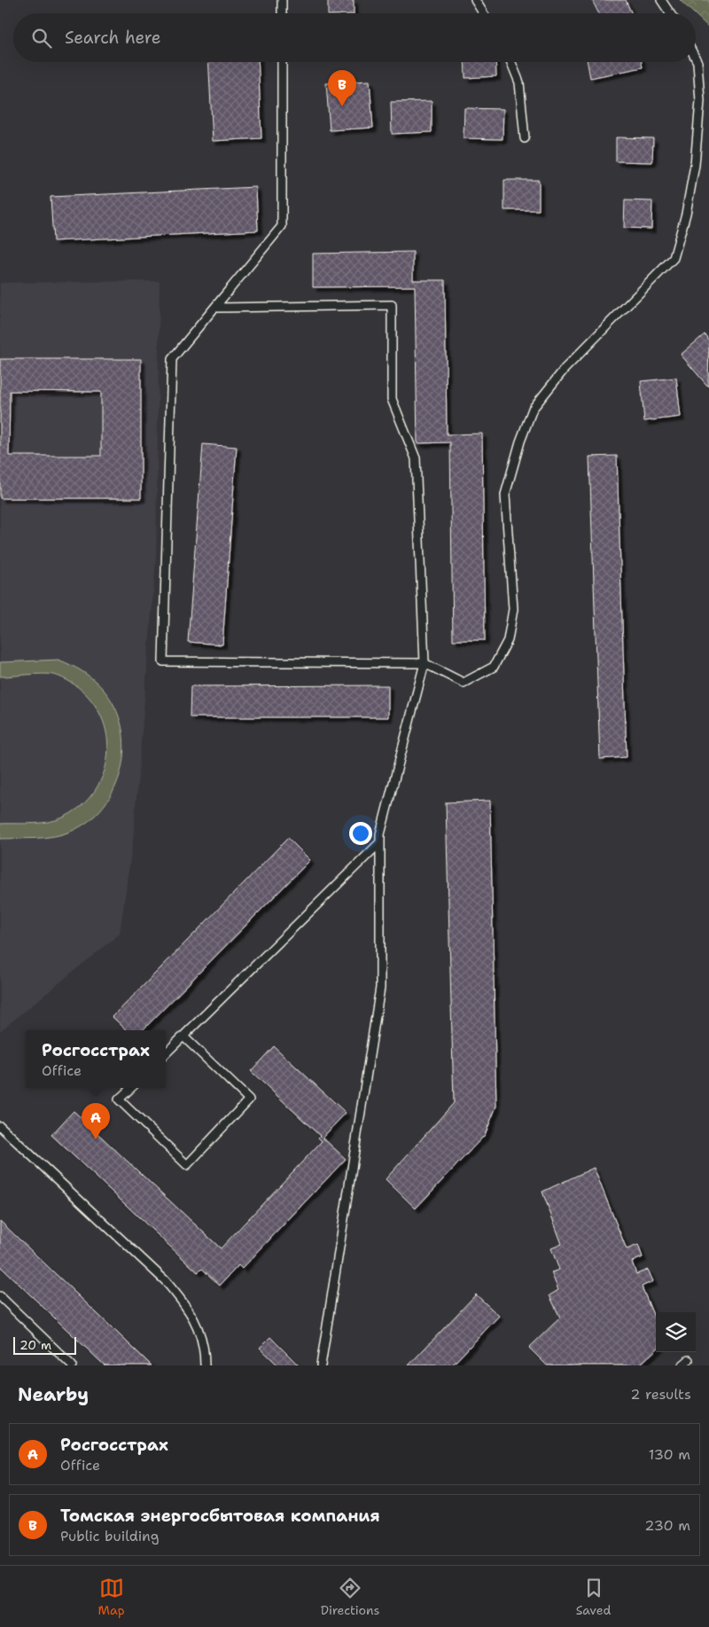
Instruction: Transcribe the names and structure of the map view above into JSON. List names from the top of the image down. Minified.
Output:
{"scale_bar":"20 m","page":{"search":"Search here","pins":["B","A"],"popup":["Росгосстрах","Office"],"scale":"20 m","heading":["Nearby","2 results"],"list":[{"mark":"A","name":"Росгосстрах","note":"Office","value":"130 m"},{"mark":"B","name":"Томская энергосбытовая компания","note":"Public building","value":"230 m"}],"nav":["Map","Directions","Saved"]}}
